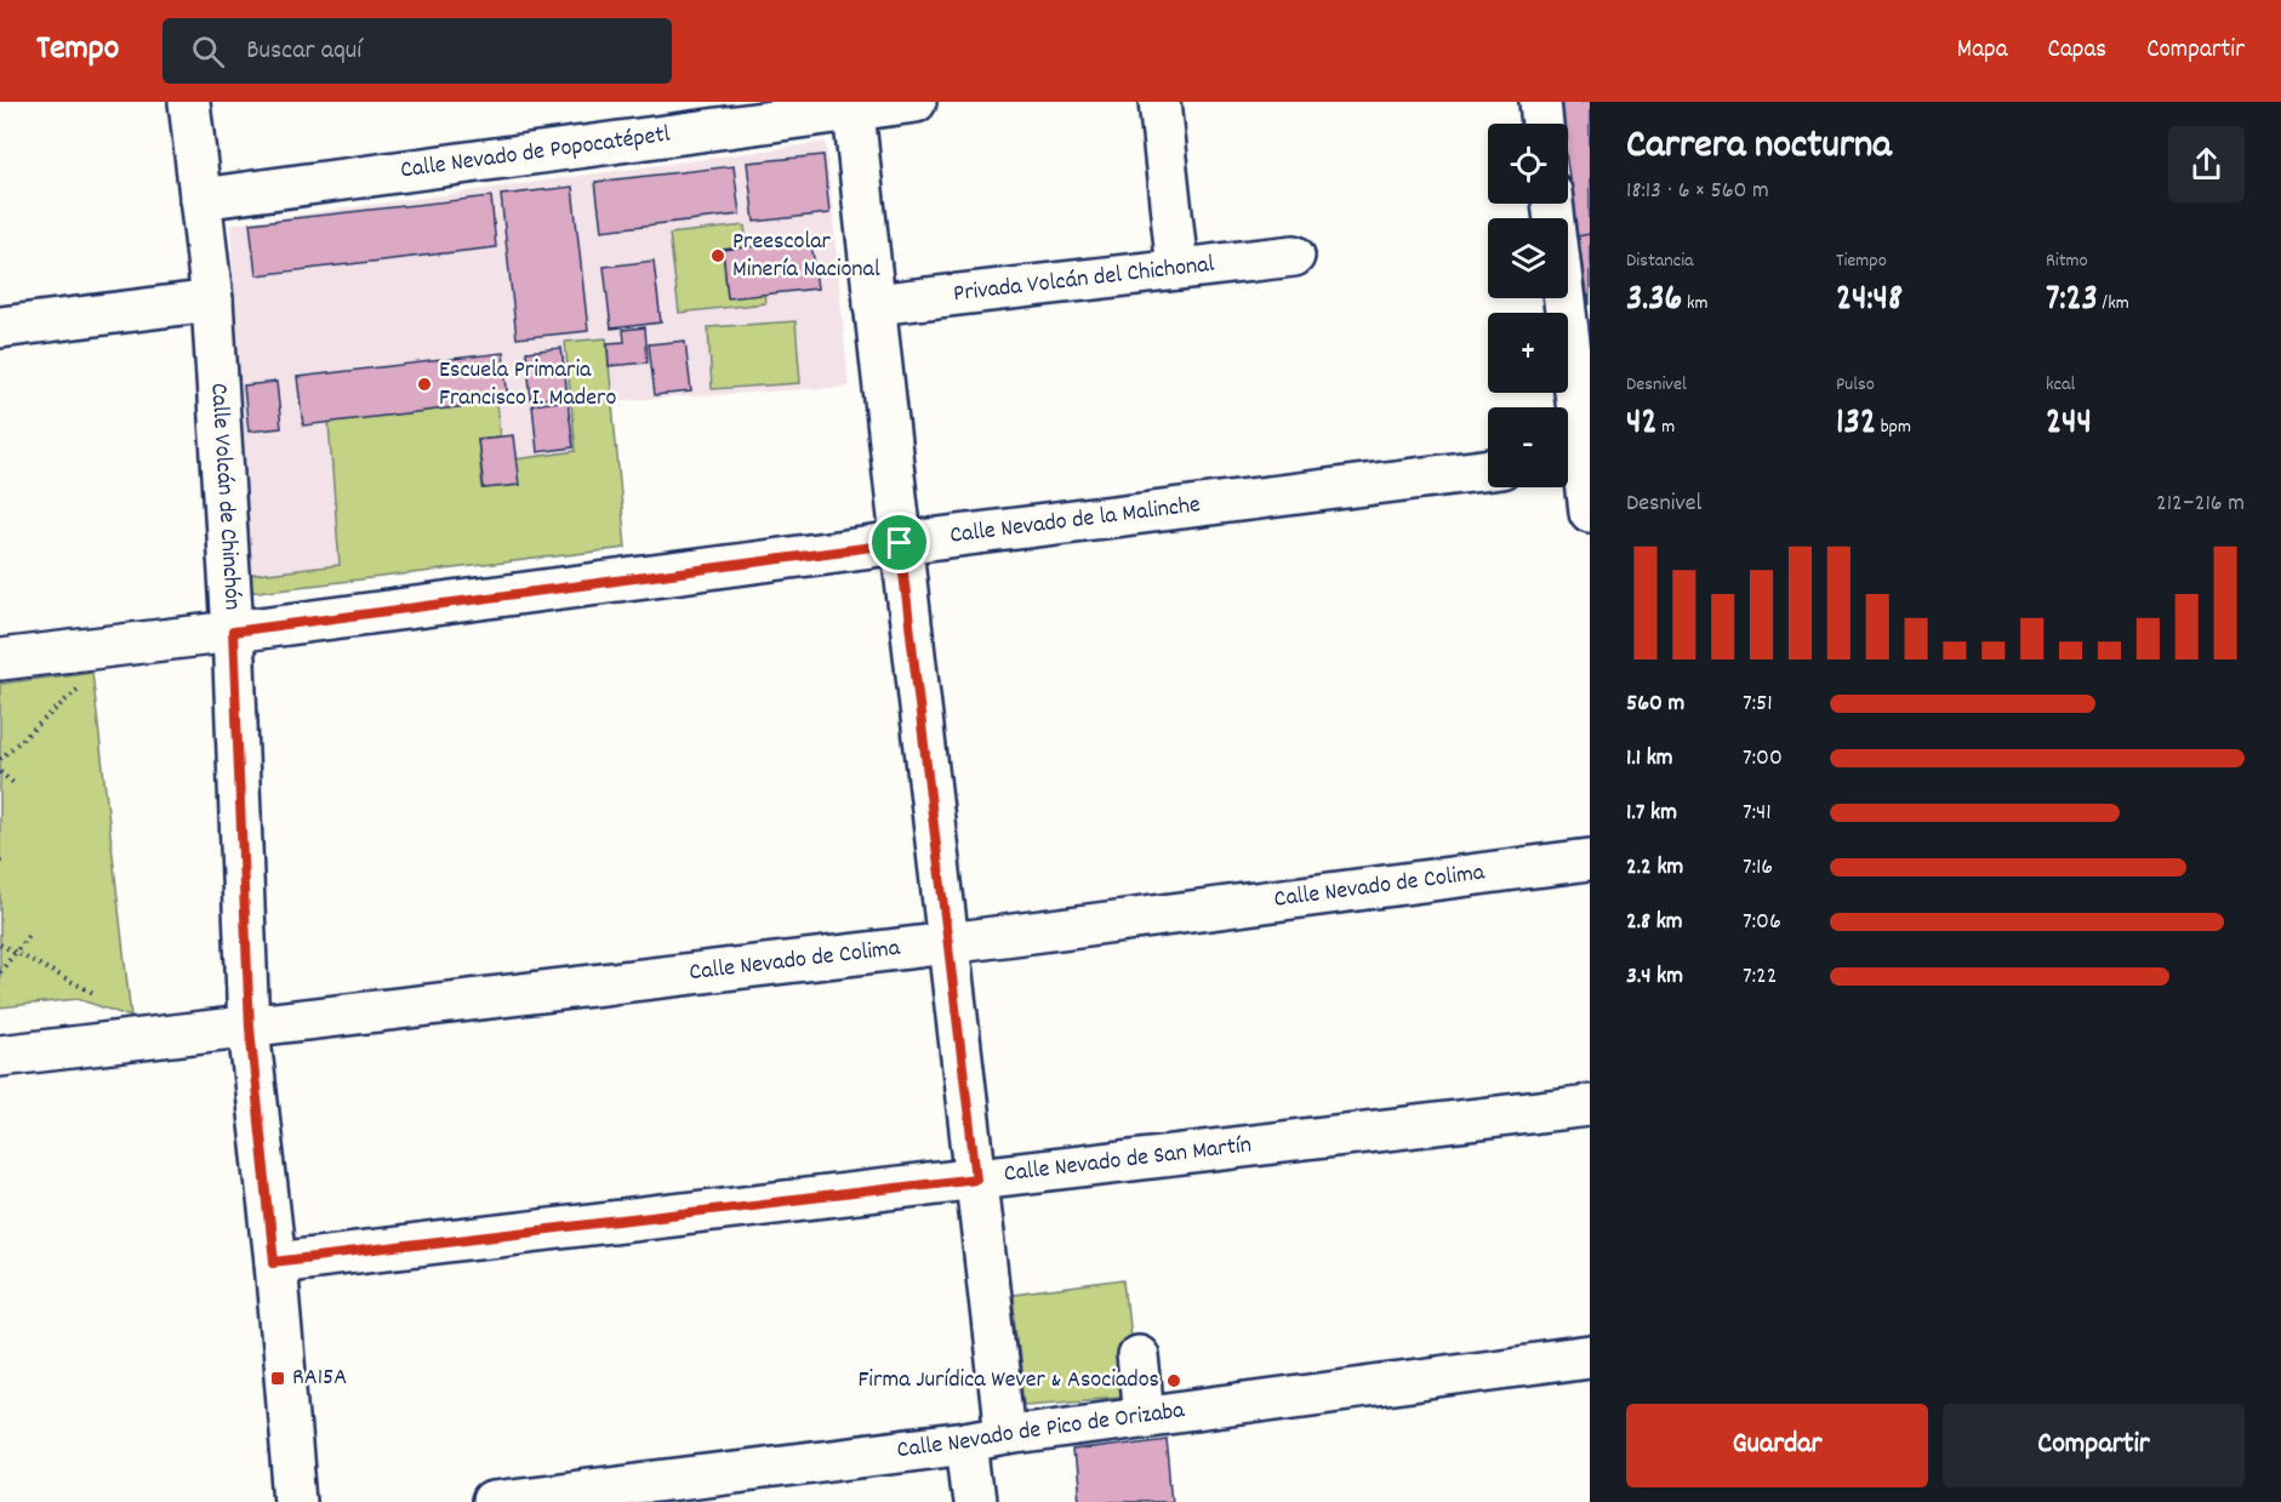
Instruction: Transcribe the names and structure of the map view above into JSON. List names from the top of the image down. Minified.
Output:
{"streets":{"street":["Calle Nevado de Popocatépetl","Privada Volcán del Chichonal","Calle Volcán de Chinchón","Calle Nevado de la Malinche","Calle Nevado de Colima","Calle Nevado de San Martín","Calle Nevado de Pico de Orizaba"]},"crossings":[["Calle Nevado de Popocatépetl","Calle Volcán de Chinchón"],["Calle Volcán de Chinchón","Calle Nevado de la Malinche"],["Calle Volcán de Chinchón","Calle Nevado de Colima"],["Calle Volcán de Chinchón","Calle Nevado de San Martín"]],"places":{"other":["Preescolar Minería Nacional","Escuela Primaria Francisco I. Madero","Firma Jurídica Wever & Asociados"],"transit":["RA15A"]},"page":{"header":"Tempo","search":"Buscar aquí","nav":["Mapa","Capas","Compartir"],"heading":["Carrera nocturna","18:13 · 6 × 560 m"],"map_buttons":["+","−"],"stats":[["Distancia","3.36 km"],["Tiempo","24:48"],["Ritmo","7:23 /km"],["Desnivel","42 m"],["Pulso","132 bpm"],["kcal","244"]],"chart":["Desnivel","212–216 m"],"list":[{"name":"560 m","note":"7:51"},{"name":"1.1 km","note":"7:00"},{"name":"1.7 km","note":"7:41"},{"name":"2.2 km","note":"7:16"},{"name":"2.8 km","note":"7:06"},{"name":"3.4 km","note":"7:22"}],"buttons":["Guardar","Compartir"]}}
